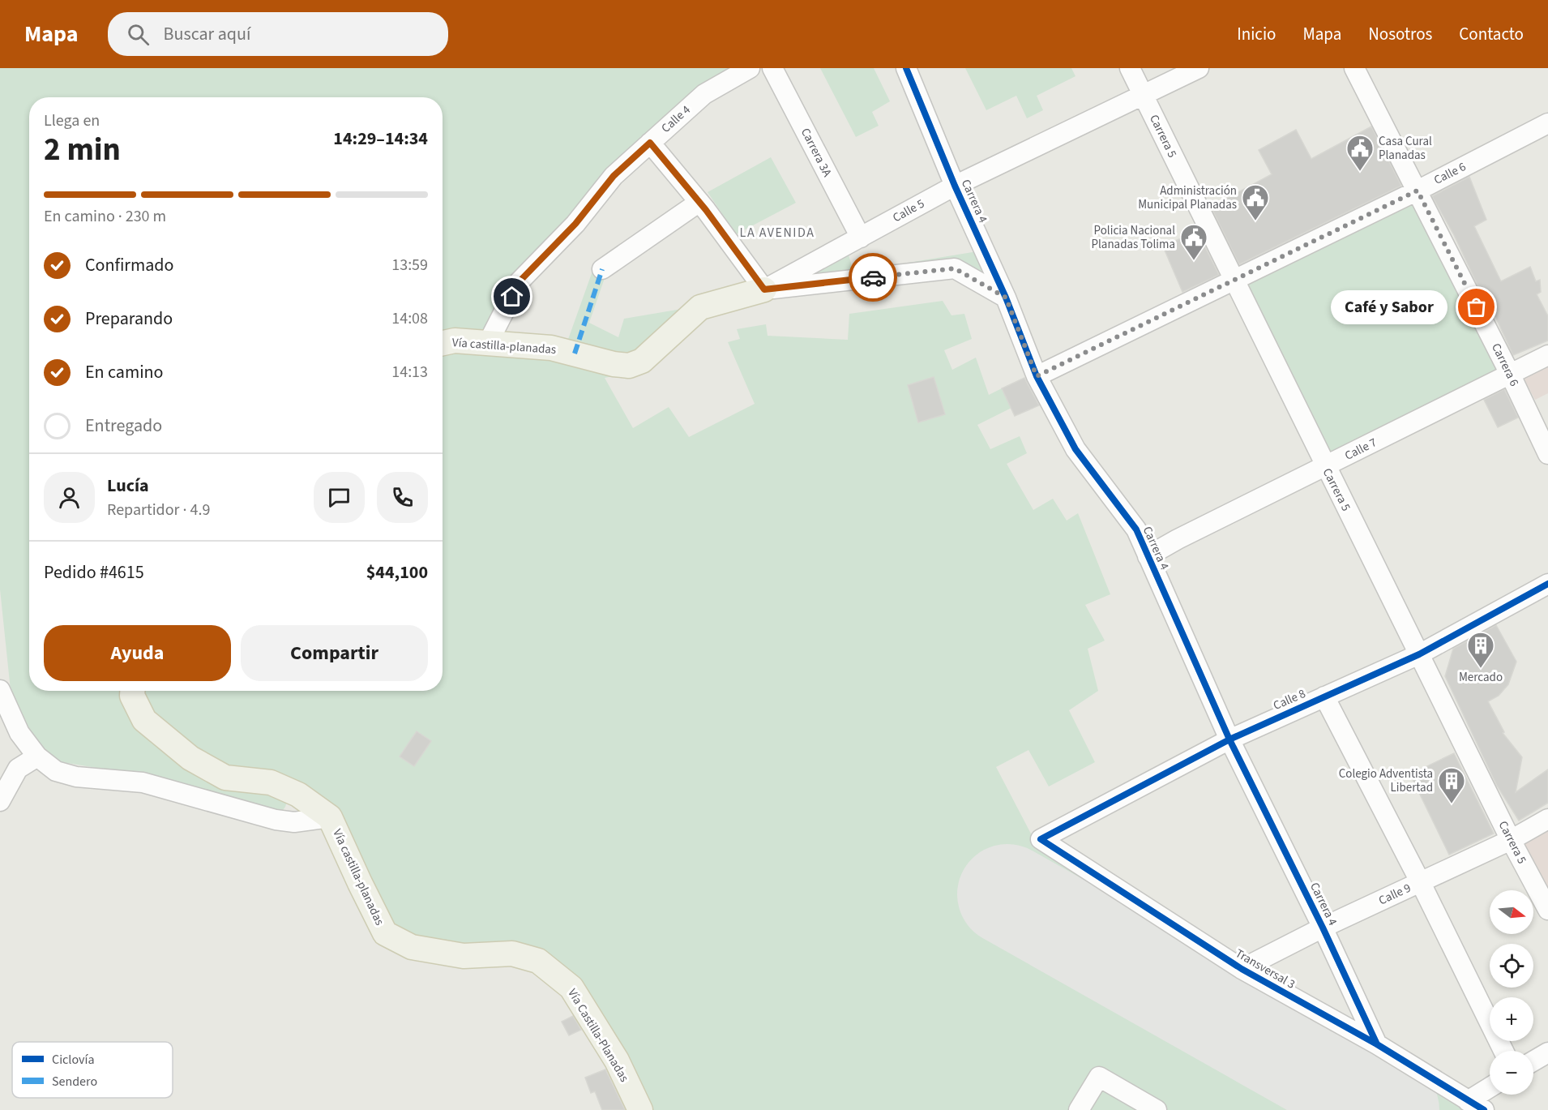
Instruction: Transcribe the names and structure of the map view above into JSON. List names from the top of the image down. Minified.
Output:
{"streets":{"main road":["Calle 5","Vía castilla-planadas","Vía Castilla-Planadas"],"street":["Calle 4","Carrera 5","Carrera 3A","Calle 6","Carrera 4","Carrera 6","Calle 7","Calle 8","Calle 9","Transversal 3"]},"crossings":[["Calle 4","Vía castilla-planadas"],["Carrera 5","Calle 6"],["Carrera 5","Calle 5"],["Carrera 5","Calle 7"],["Carrera 5","Calle 8"],["Carrera 5","Calle 9"],["Carrera 3A","Calle 5"],["Calle 6","Carrera 4"],["Calle 6","Carrera 6"],["Carrera 4","Calle 5"],["Carrera 4","Calle 7"],["Carrera 4","Calle 8"],["Carrera 4","Calle 9"],["Carrera 4","Transversal 3"],["Calle 5","Vía castilla-planadas"],["Vía castilla-planadas","Vía Castilla-Planadas"],["Carrera 6","Calle 7"],["Calle 8","Transversal 3"],["Calle 9","Transversal 3"]],"districts":["LA AVENIDA"],"places":{"public building":["Casa Cural Planadas","Administración Municipal Planadas","Policia Nacional Planadas Tolima"],"other":["Café y Sabor"],"building":["Mercado","Colegio Adventista Libertad"]},"legend":["Ciclovía","Sendero"],"north":"right","page":{"header":"Mapa","search":"Buscar aquí","nav":["Inicio","Mapa","Nosotros","Contacto"],"heading":["2 min","Llega en","14:29–14:34"],"panel":["Lucía","Repartidor · 4.9","Pedido #4615","$44,100"],"bar":"En camino · 230 m","list":[["Confirmado","13:59"],["Preparando","14:08"],["En camino","14:13"],"Entregado"],"bubble":"Café y Sabor","buttons":["Ayuda","Compartir"],"map_buttons":["+","−"]}}
